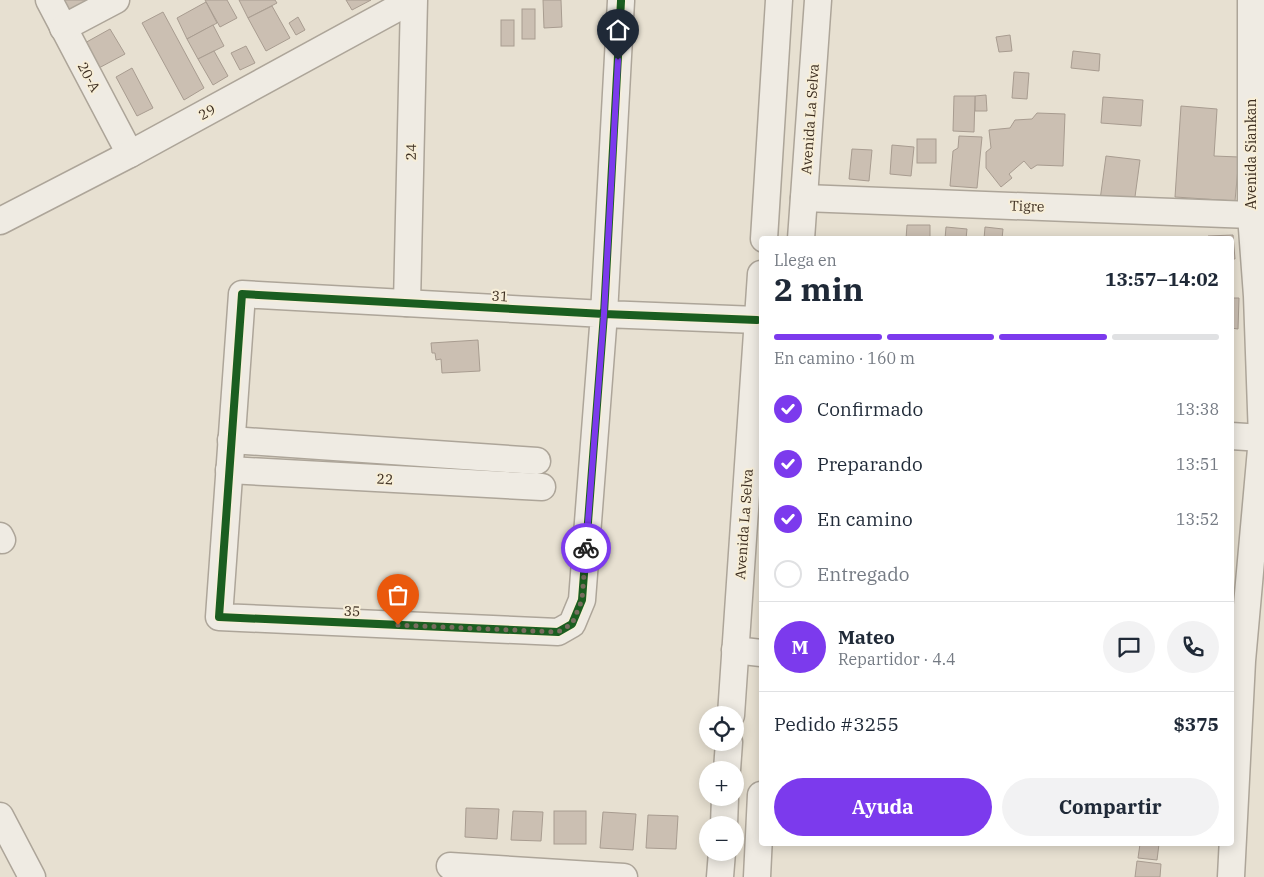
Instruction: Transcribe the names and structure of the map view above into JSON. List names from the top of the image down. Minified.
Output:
{"streets":{"street":["20-A","29","Avenida La Selva","24","Avenida Siankan","Tigre","31","22","35"]},"crossings":[["20-A","29"],["29","24"],["Avenida La Selva","Tigre"],["Avenida La Selva","31"],["24","31"],["Avenida Siankan","Tigre"],["31","35"],["22","35"]],"page":{"heading":["2 min","Llega en","13:57–14:02"],"panel":["Mateo","Repartidor · 4.4","Pedido #3255","$375"],"bar":"En camino · 160 m","list":[["Confirmado","13:38"],["Preparando","13:51"],["En camino","13:52"],"Entregado"],"round":"M","map_buttons":["+","−"],"buttons":["Ayuda","Compartir"]}}
